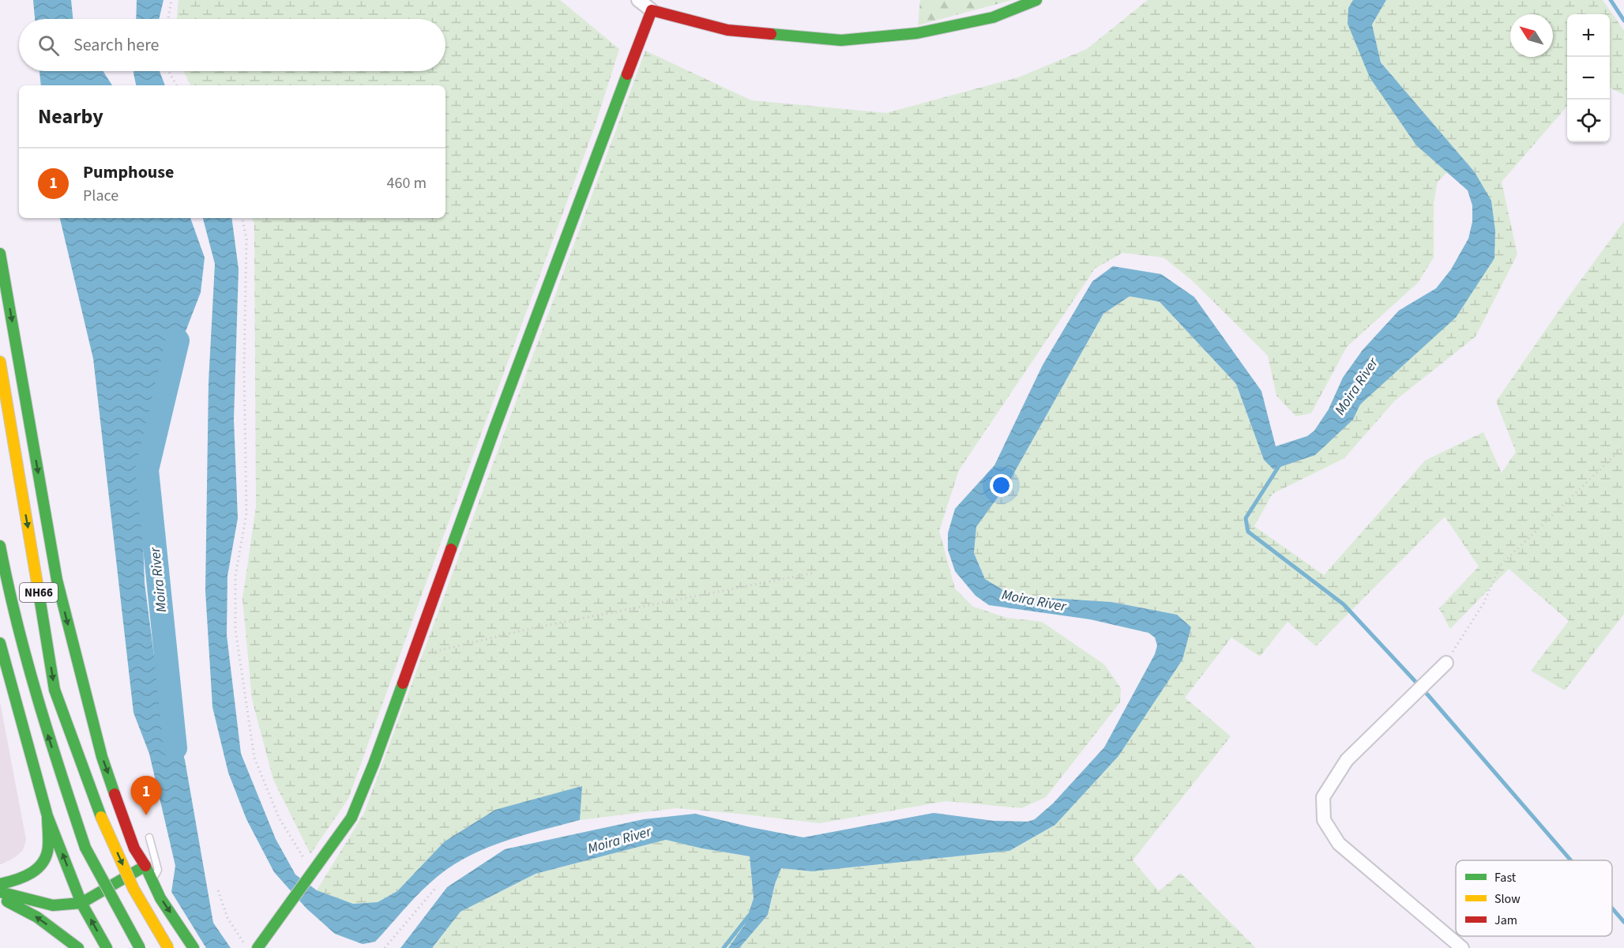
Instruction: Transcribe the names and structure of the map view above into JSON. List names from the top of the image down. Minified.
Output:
{"streets":{"main road":["NH66"]},"water":["Moira River"],"legend":["Fast","Slow","Jam"],"north":"top left","page":{"map_buttons":["+","−"],"search":"Search here","heading":"Nearby","list":[{"mark":"1","name":"Pumphouse","note":"Place","value":"460 m"}],"pins":"1"}}
